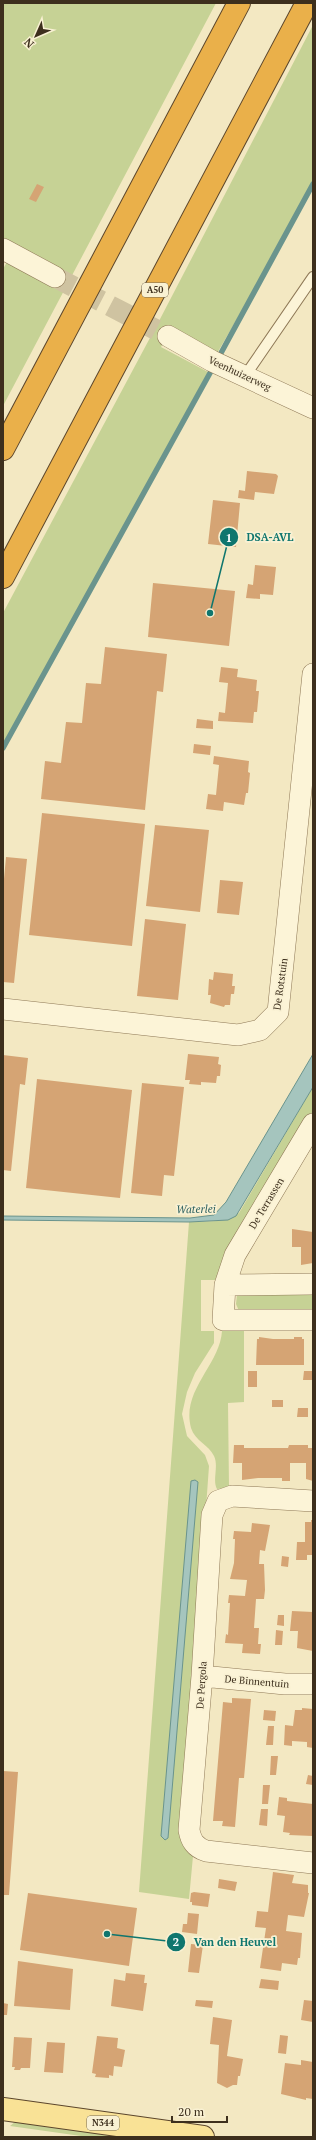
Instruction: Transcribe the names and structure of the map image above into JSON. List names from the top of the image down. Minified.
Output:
{"streets":{"highway":["A50"],"main road":["N344"],"street":["Veenhuizerweg","De Rotstuin","De Terrassen","De Binnentuin","De Pergola"]},"crossings":[["De Binnentuin","De Pergola"]],"water":["Waterlei"],"places":["DSA-AVL","Van den Heuvel"],"scale_bar":"20 m","north":"bottom left"}
